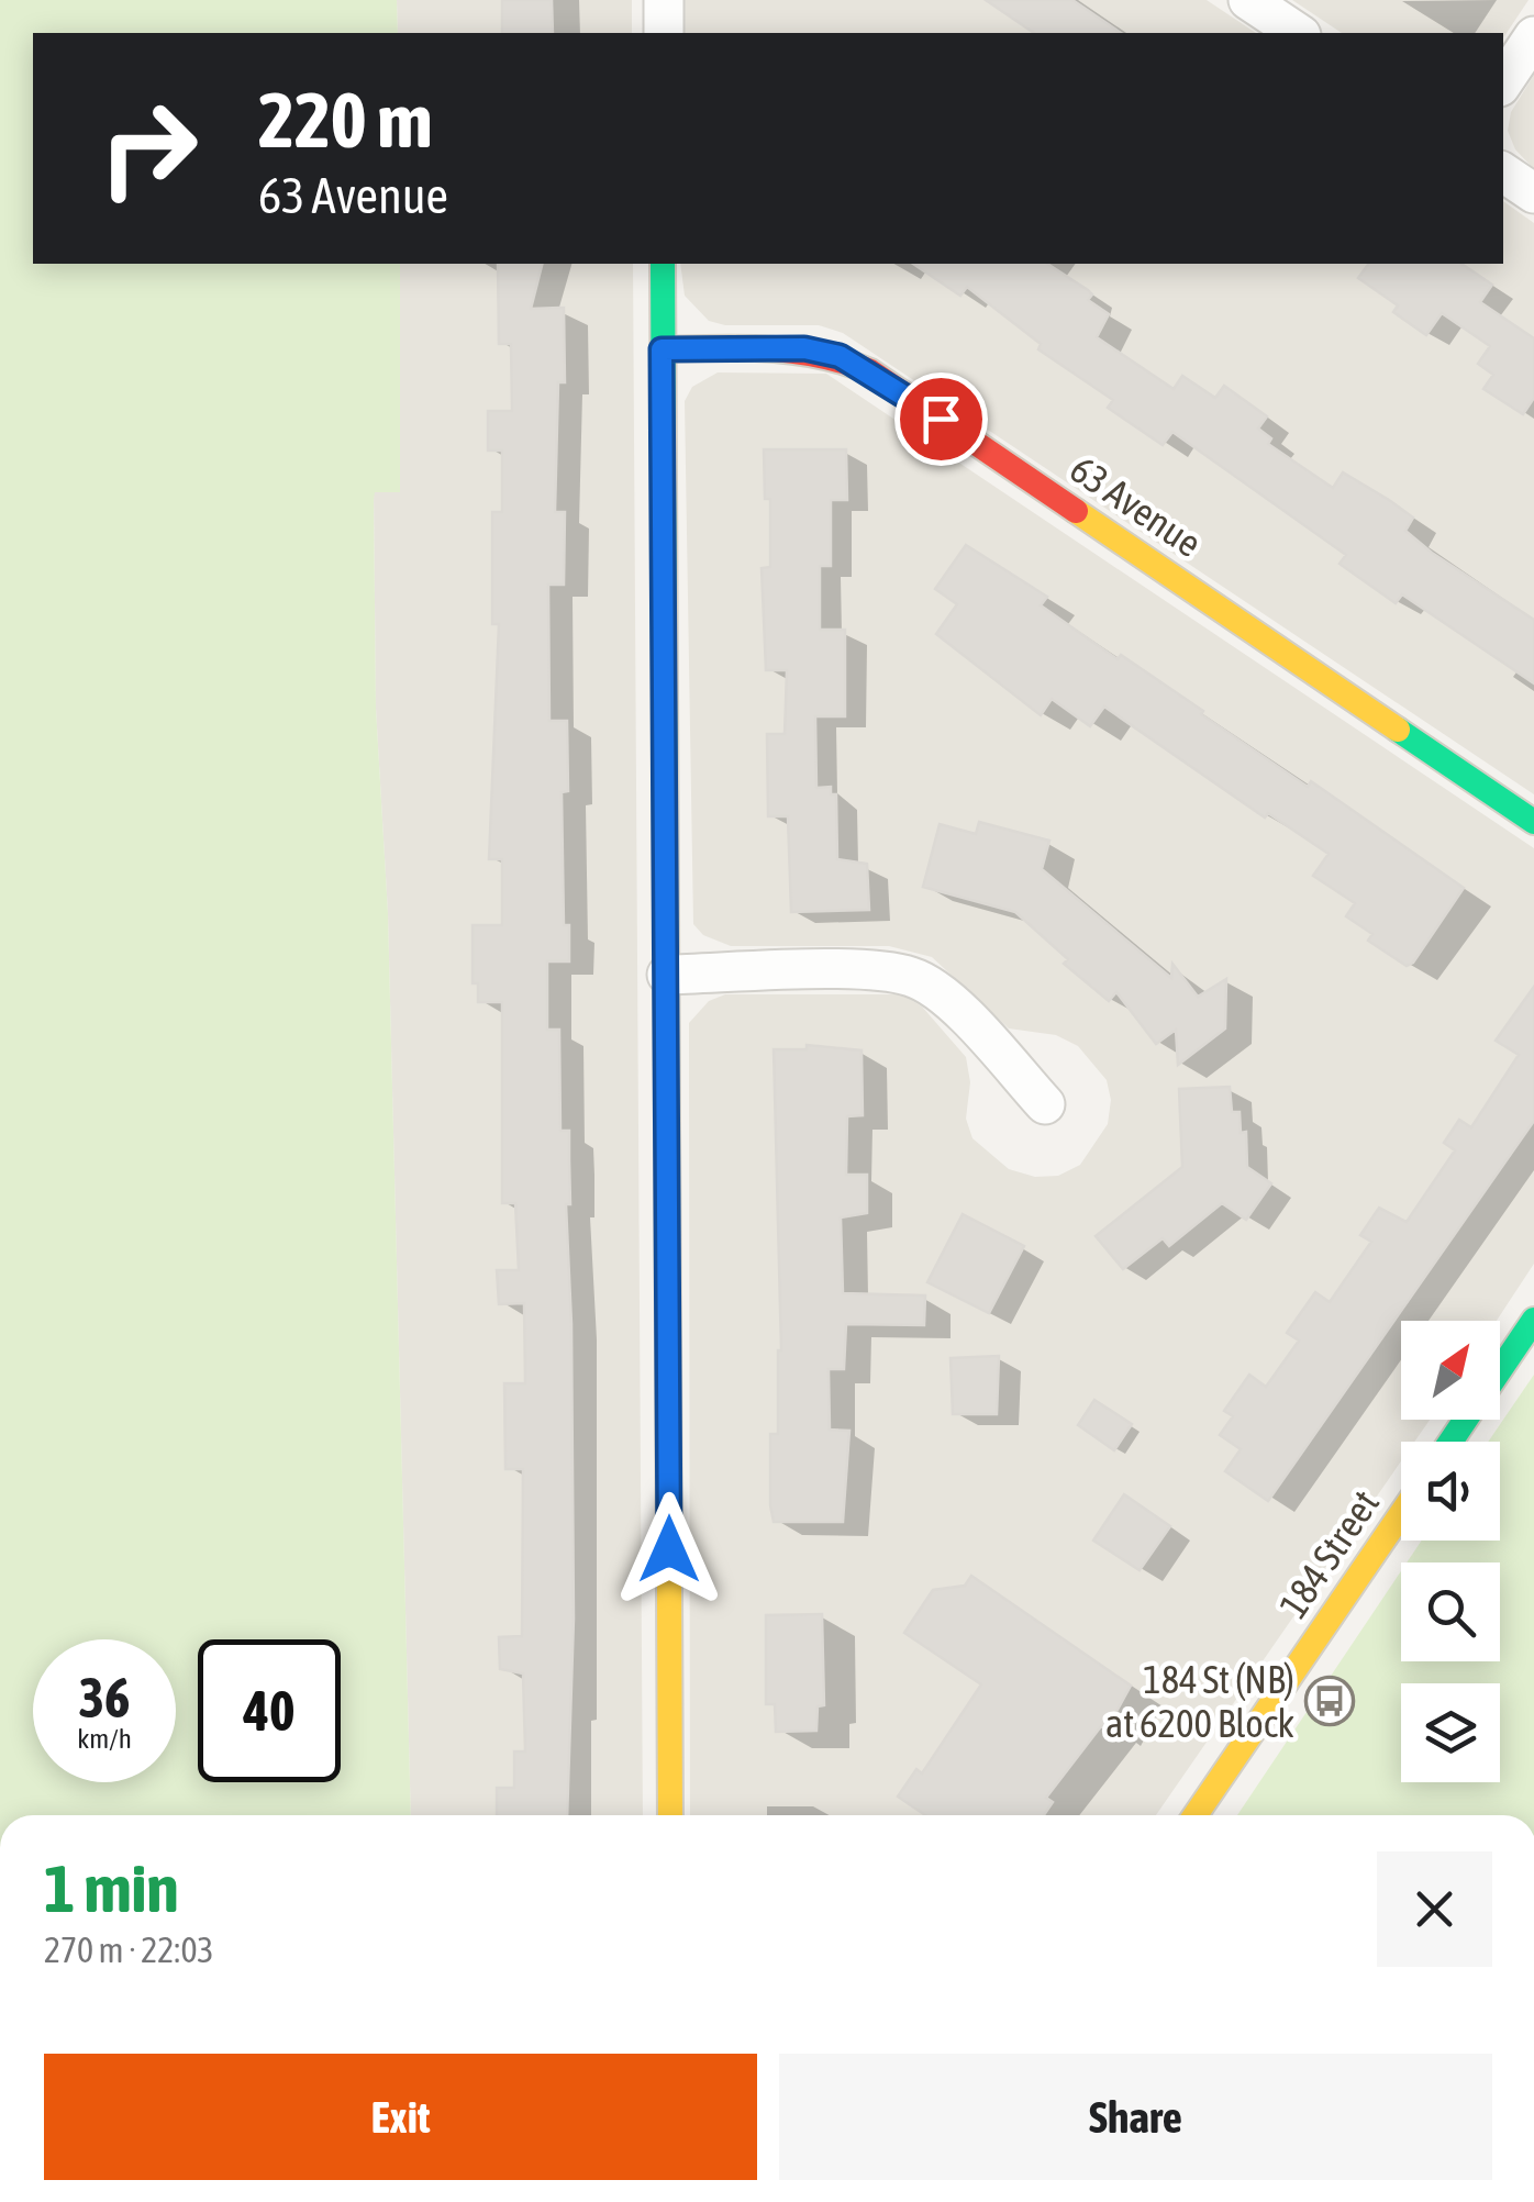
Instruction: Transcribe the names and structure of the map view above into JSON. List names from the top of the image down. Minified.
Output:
{"streets":{"street":["63 Avenue","184 Street"]},"places":{"bus stop":["184 St (NB) at 6200 Block"]},"north":"top right","page":{"turn":["220 m","63 Avenue"],"speed":"36 km/h","limit":"40","heading":["1 min","270 m · 22:03"],"buttons":["Exit","Share"]}}
